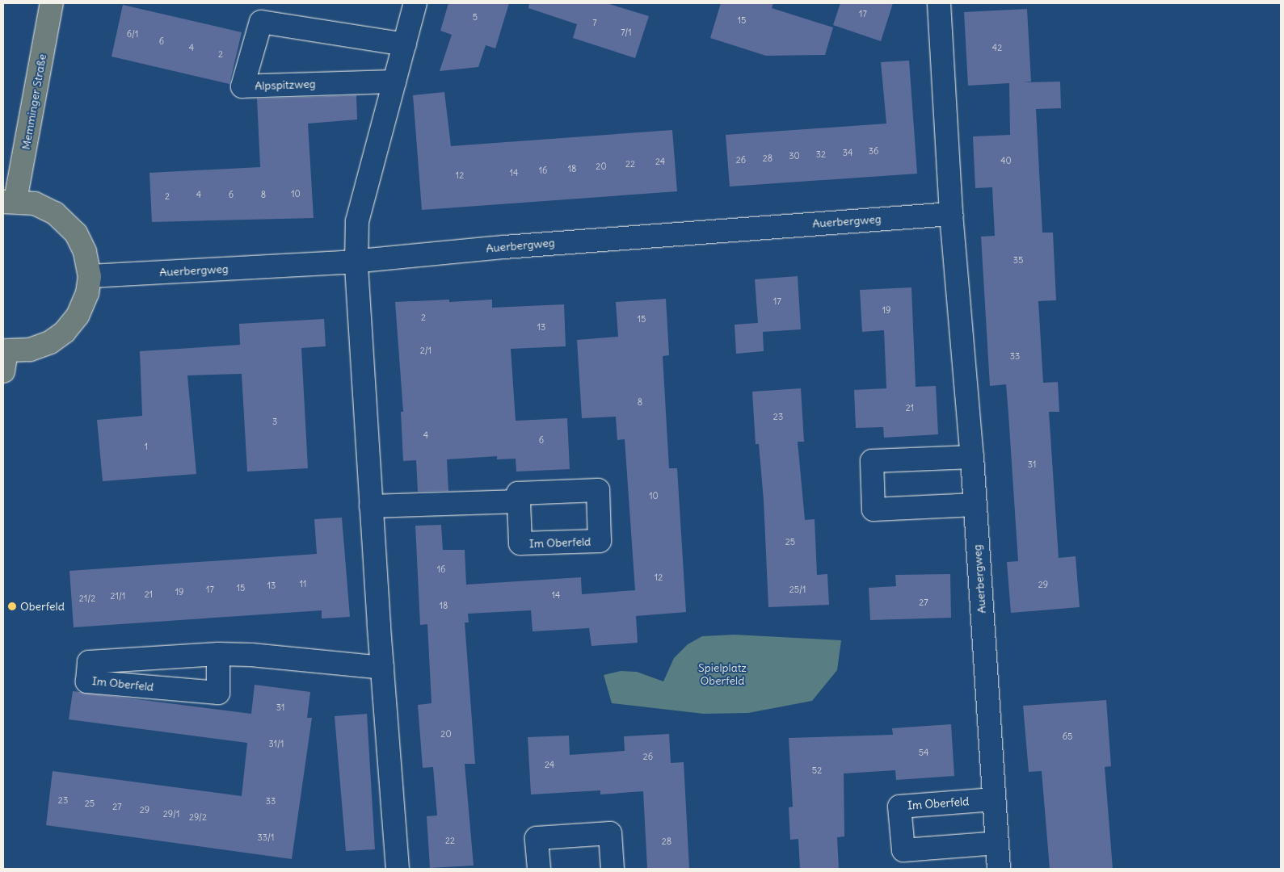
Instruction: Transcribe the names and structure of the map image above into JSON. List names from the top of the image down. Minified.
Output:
{"streets":{"main road":["Memminger Straße"],"street":["Alpspitzweg","Auerbergweg","Im Oberfeld"]},"crossings":[["Memminger Straße","Auerbergweg"],["Auerbergweg","Im Oberfeld"]],"parks":["Spielplatz Oberfeld"],"places":["Oberfeld"],"house_numbers":["17","5","15","7","7/1","6/1","6","4","42","2","36","34","32","30","28","26","40","24","22","20","18","16","14","12","10","4","6","8","2","35","17","19","2","15","13","2/1","33","8","21","23","3","4","6","1","31","10","25","16","12","11","29","13","15","17","25/1","19","21","14","21/1","21/2","27","18","31","20","65","31/1","54","26","24","52","23","33","25","27","29","29/1","29/2","33/1","22","28"]}
